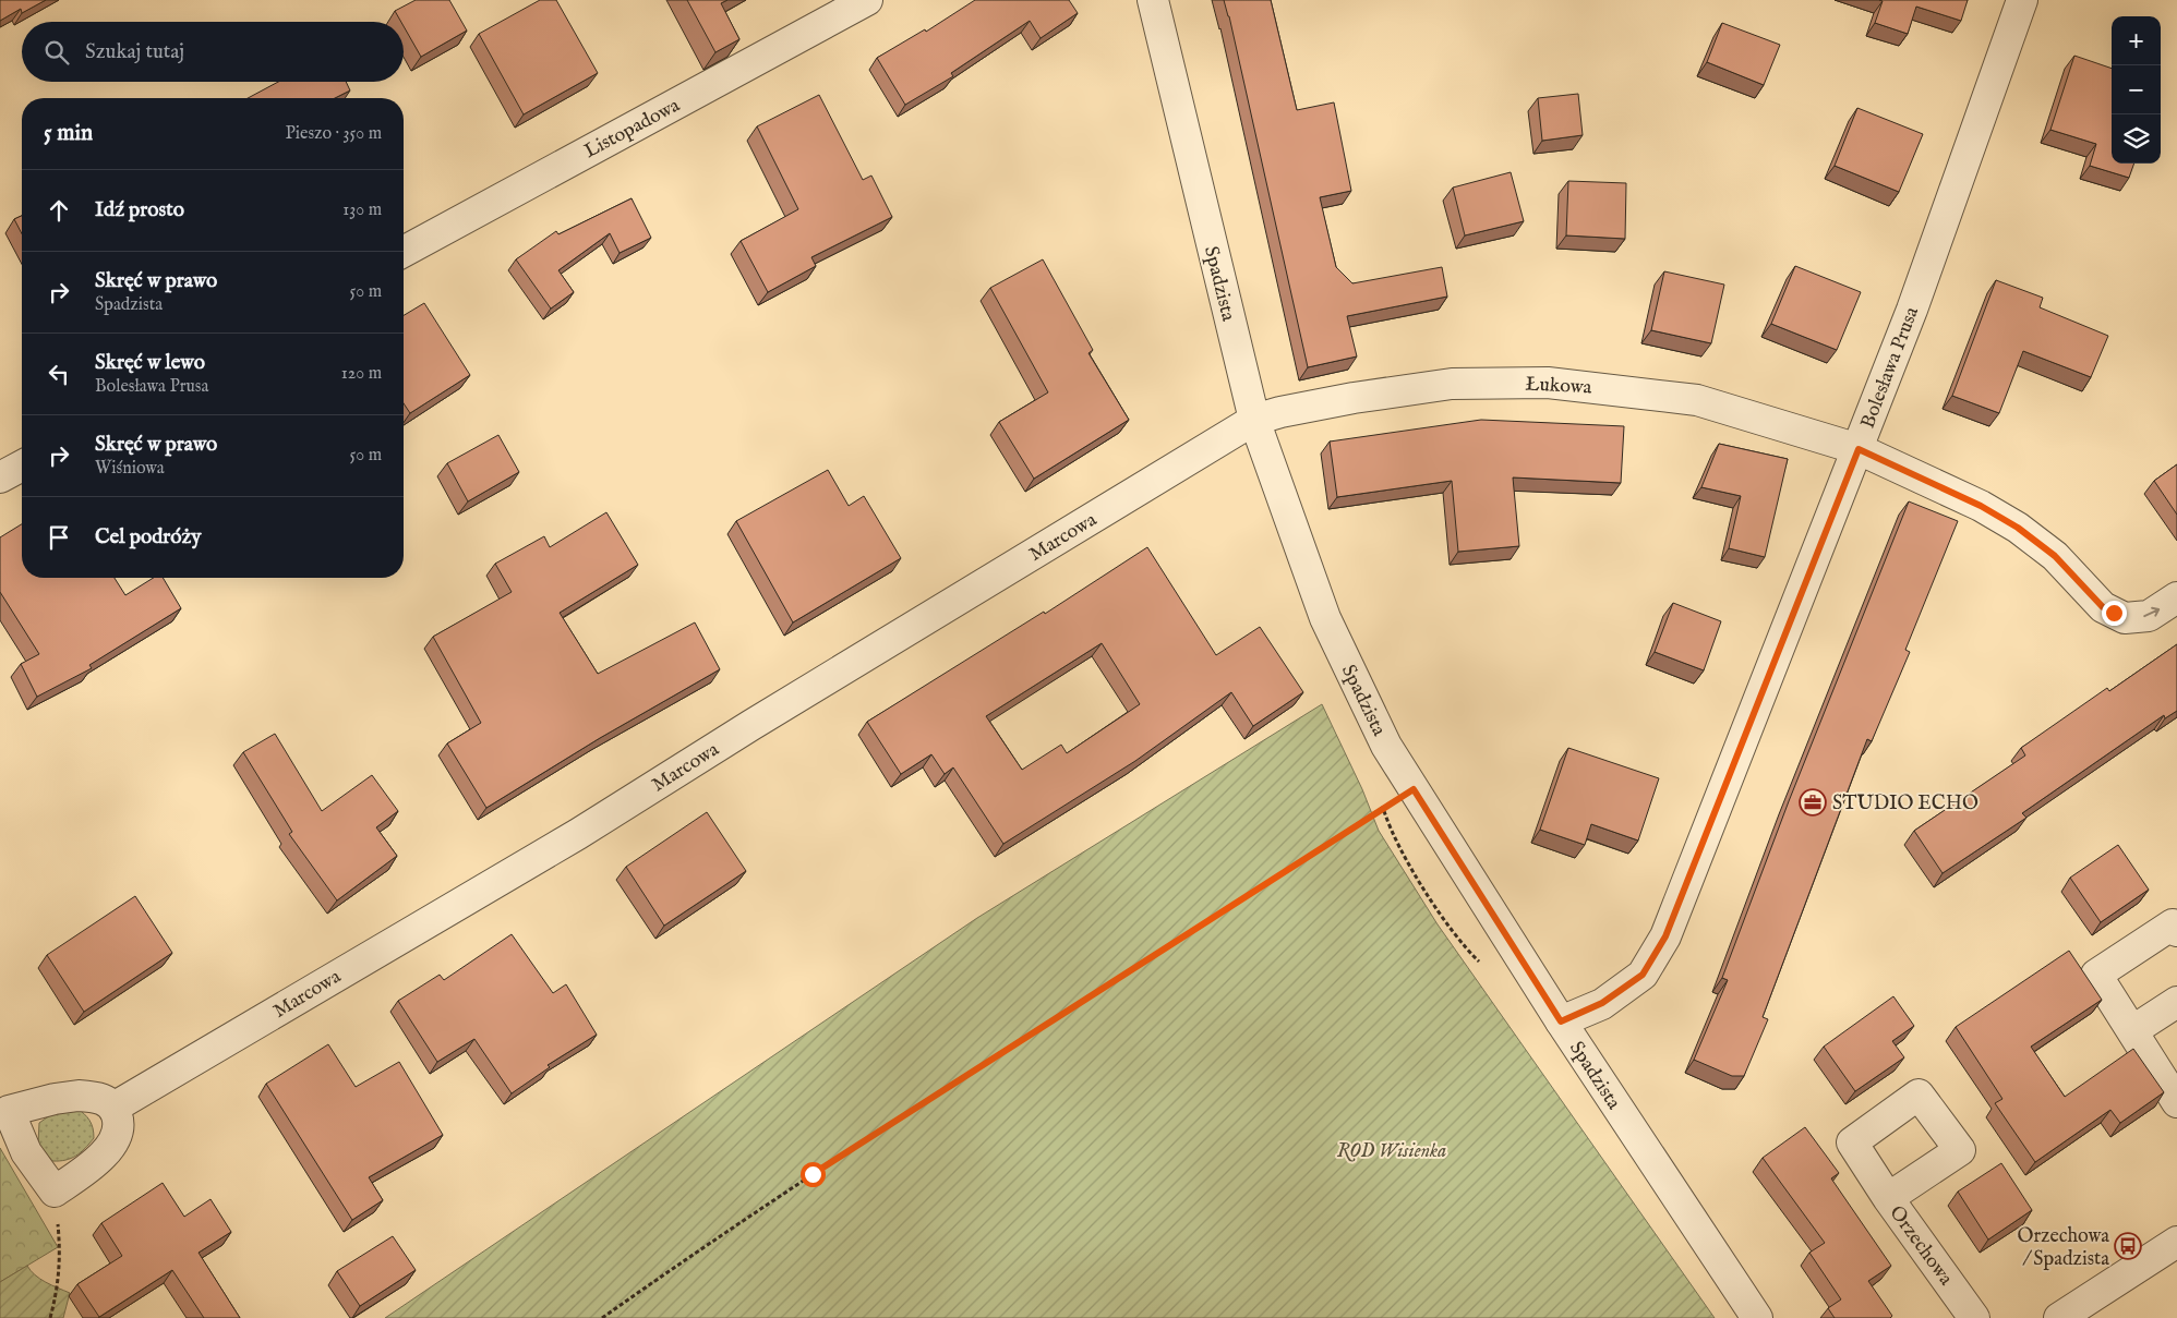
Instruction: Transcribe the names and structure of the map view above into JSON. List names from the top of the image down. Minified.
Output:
{"streets":{"street":["Listopadowa","Spadzista","Bolesława Prusa","Łukowa","Marcowa","Orzechowa"]},"crossings":[["Spadzista","Bolesława Prusa"],["Spadzista","Łukowa"],["Spadzista","Marcowa"],["Bolesława Prusa","Łukowa"],["Łukowa","Marcowa"]],"one_way":["Łukowa"],"parks":["ROD Wisienka"],"places":{"office":["STUDIO ECHO"],"bus stop":["Orzechowa / Spadzista"]},"page":{"map_buttons":["+","−"],"search":"Szukaj tutaj","heading":["5 min","Pieszo · 350 m"],"list":[["Idź prosto","130 m"],["Skręć w prawo","Spadzista","50 m"],["Skręć w lewo","Bolesława Prusa","120 m"],["Skręć w prawo","Wiśniowa","50 m"],"Cel podróży"]}}
